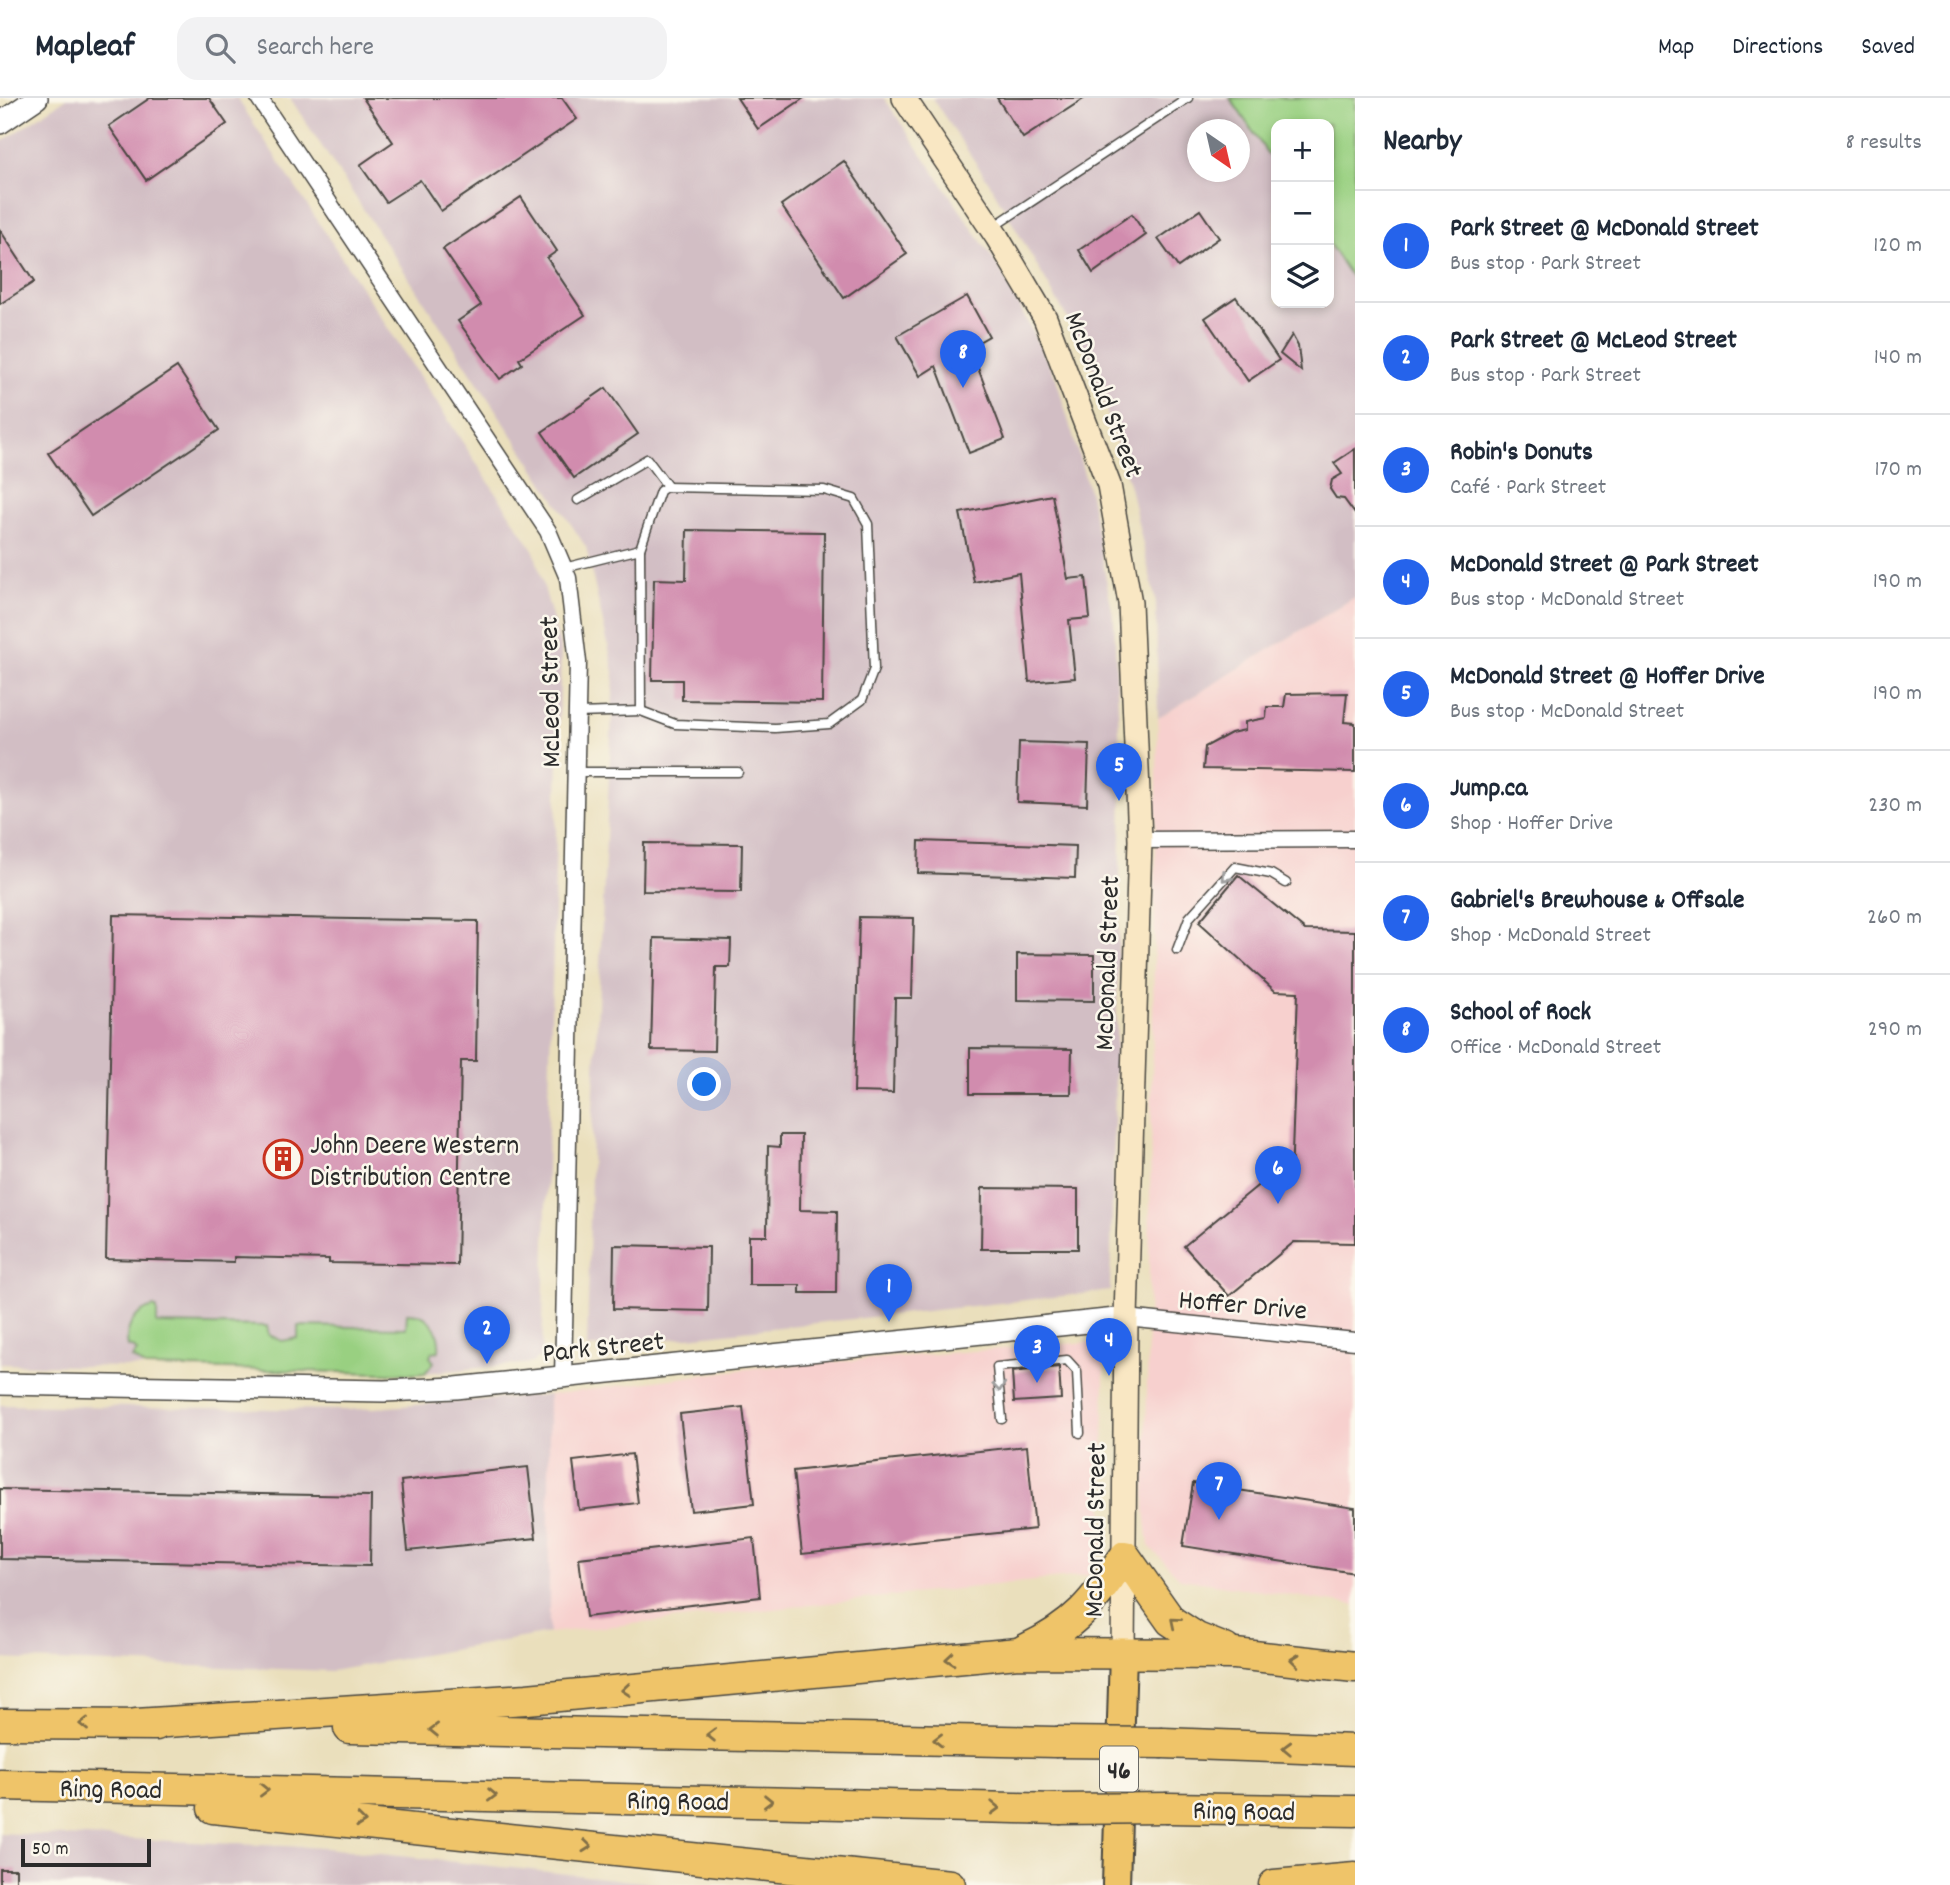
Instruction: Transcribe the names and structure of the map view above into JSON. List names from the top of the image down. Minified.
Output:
{"streets":{"highway":["Ring Road"],"main road":["McDonald Street","46"],"street":["McLeod Street","Hoffer Drive","Park Street"]},"crossings":[["McDonald Street","Hoffer Drive"],["McDonald Street","Park Street"],["McLeod Street","Park Street"],["Hoffer Drive","Park Street"]],"places":{"building":["John Deere Western Distribution Centre"]},"scale_bar":"50 m","north":"bottom right","page":{"header":"Mapleaf","search":"Search here","nav":["Map","Directions","Saved"],"heading":["Nearby","8 results"],"map_buttons":["+","−"],"list":[{"mark":"1","name":"Park Street @ McDonald Street","note":"Bus stop · Park Street","value":"120 m"},{"mark":"2","name":"Park Street @ McLeod Street","note":"Bus stop · Park Street","value":"140 m"},{"mark":"3","name":"Robin's Donuts","note":"Café · Park Street","value":"170 m"},{"mark":"4","name":"McDonald Street @ Park Street","note":"Bus stop · McDonald Street","value":"190 m"},{"mark":"5","name":"McDonald Street @ Hoffer Drive","note":"Bus stop · McDonald Street","value":"190 m"},{"mark":"6","name":"Jump.ca","note":"Shop · Hoffer Drive","value":"230 m"},{"mark":"7","name":"Gabriel's Brewhouse & Offsale","note":"Shop · McDonald Street","value":"260 m"},{"mark":"8","name":"School of Rock","note":"Office · McDonald Street","value":"290 m"}],"pins":["8","5","6","1","2","4","3","7"],"scale":"50 m"}}
